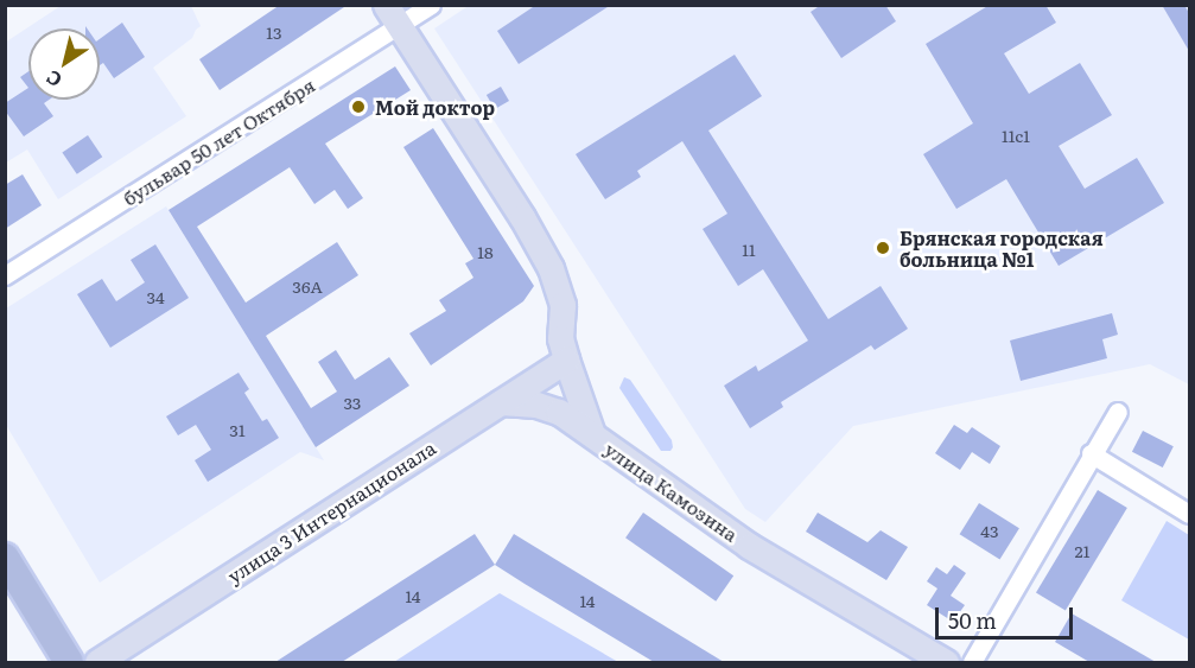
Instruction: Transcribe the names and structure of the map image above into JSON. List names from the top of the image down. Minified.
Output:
{"streets":{"street":["бульвар 50 лет Октября","улица Камозина","улица 3 Интернационала"]},"crossings":[["бульвар 50 лет Октября","улица Камозина"],["улица Камозина","улица 3 Интернационала"]],"places":["Мой доктор","Брянская городская больница №1"],"house_numbers":["13","11с1","11","18","36А","34","33","31","43","21","14","14"],"scale_bar":"50 m","north":"bottom left"}
